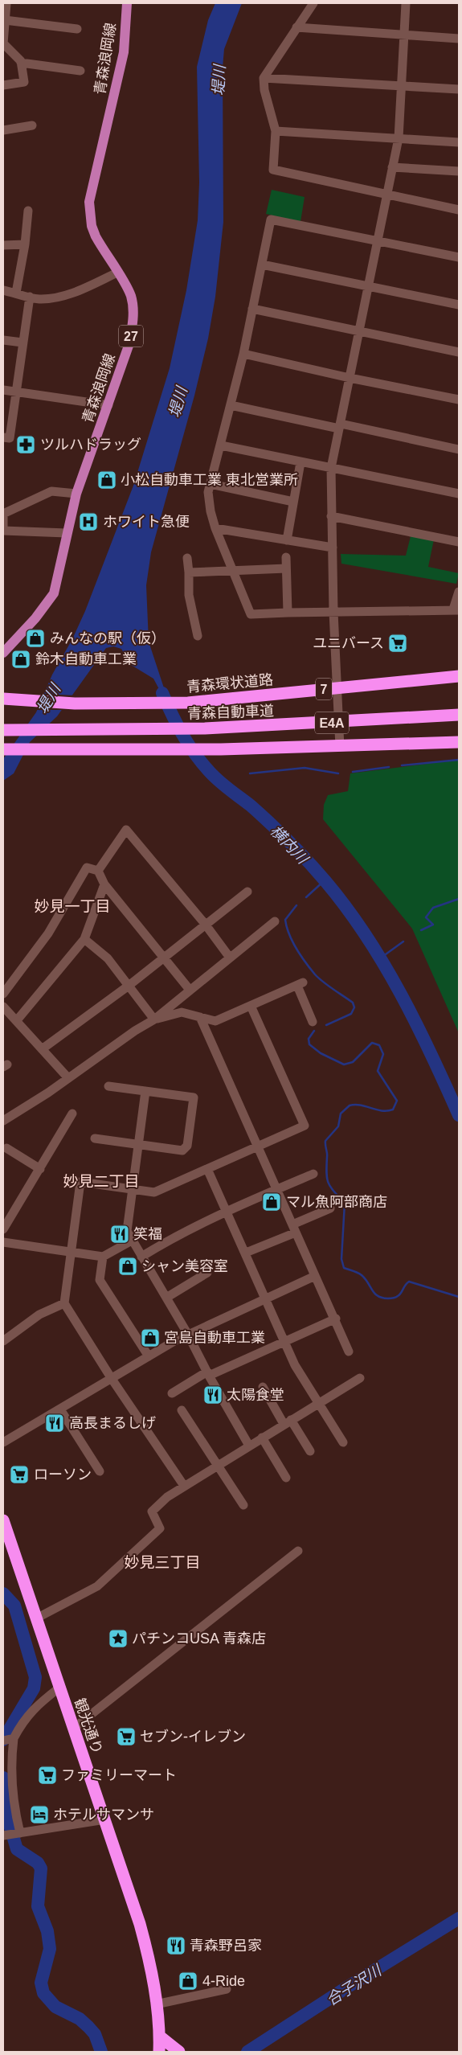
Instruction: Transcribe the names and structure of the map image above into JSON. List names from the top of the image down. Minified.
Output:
{"streets":{"highway":["青森環状道路","7","青森自動車道","E4A","観光通り"],"main road":["青森浪岡線","27"]},"districts":["妙見一丁目","妙見二丁目","妙見三丁目"],"water":["堤川","横内川","合子沢川"],"places":{"pharmacy":["ツルハドラッグ"],"shop":["小松自動車工業 東北営業所","みんなの駅（仮）","鈴木自動車工業","マル魚阿部商店","シャン美容室","宮島自動車工業","4-Ride"],"hospital":["ホワイト急便"],"supermarket":["ユニバース","ローソン","セブン-イレブン","ファミリーマート"],"restaurant":["笑福","太陽食堂","高長まるしげ","青森野呂家"],"place":["パチンコUSA 青森店"],"hotel":["ホテルサマンサ"]}}
